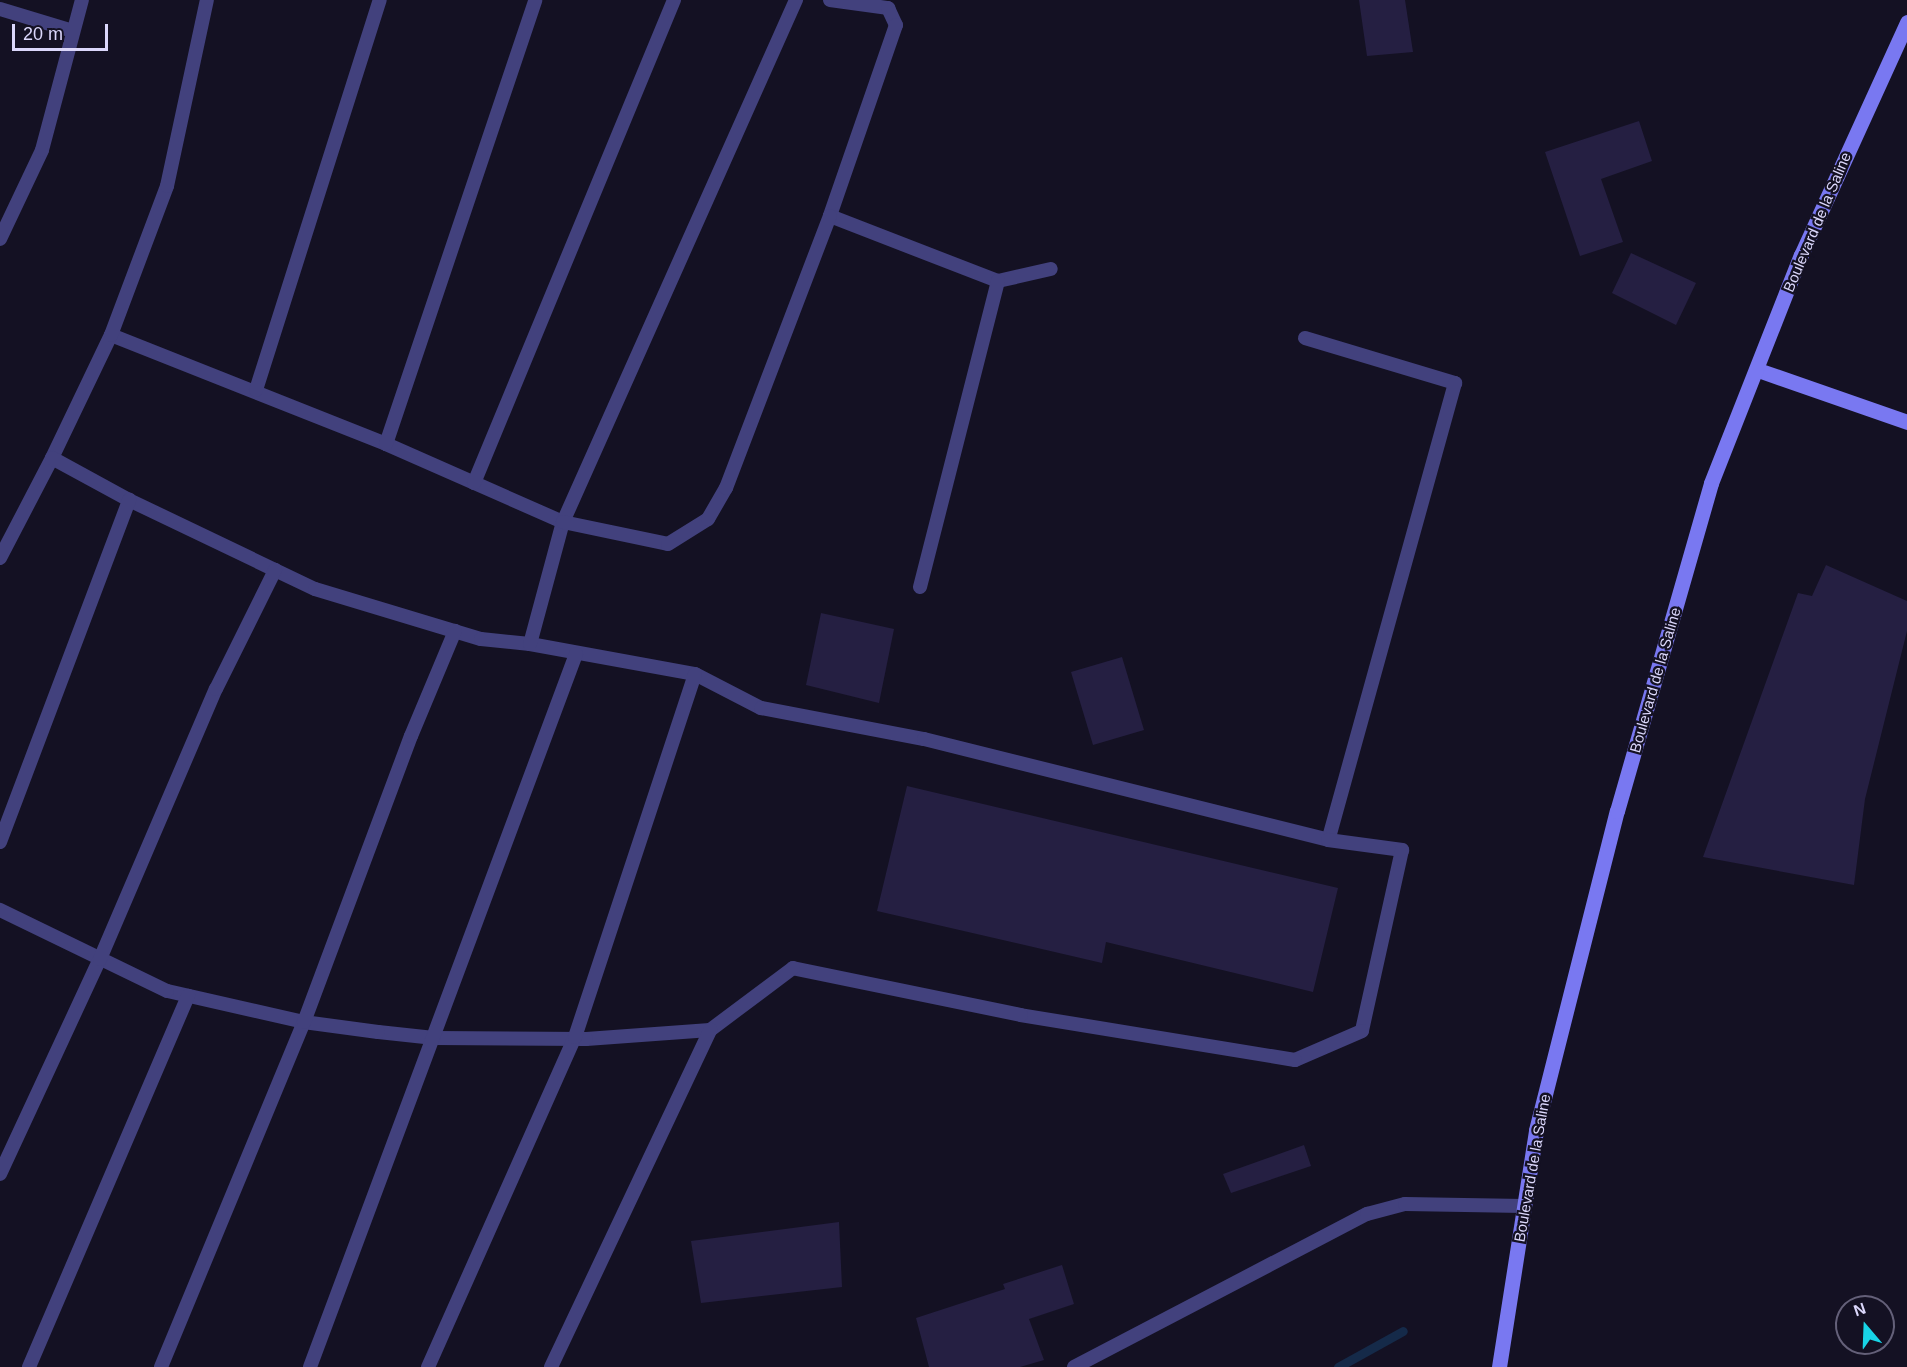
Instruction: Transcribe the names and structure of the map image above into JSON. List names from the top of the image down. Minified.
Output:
{"streets":{"main road":["Boulevard de la Saline"]},"scale_bar":"20 m","north":"top"}
